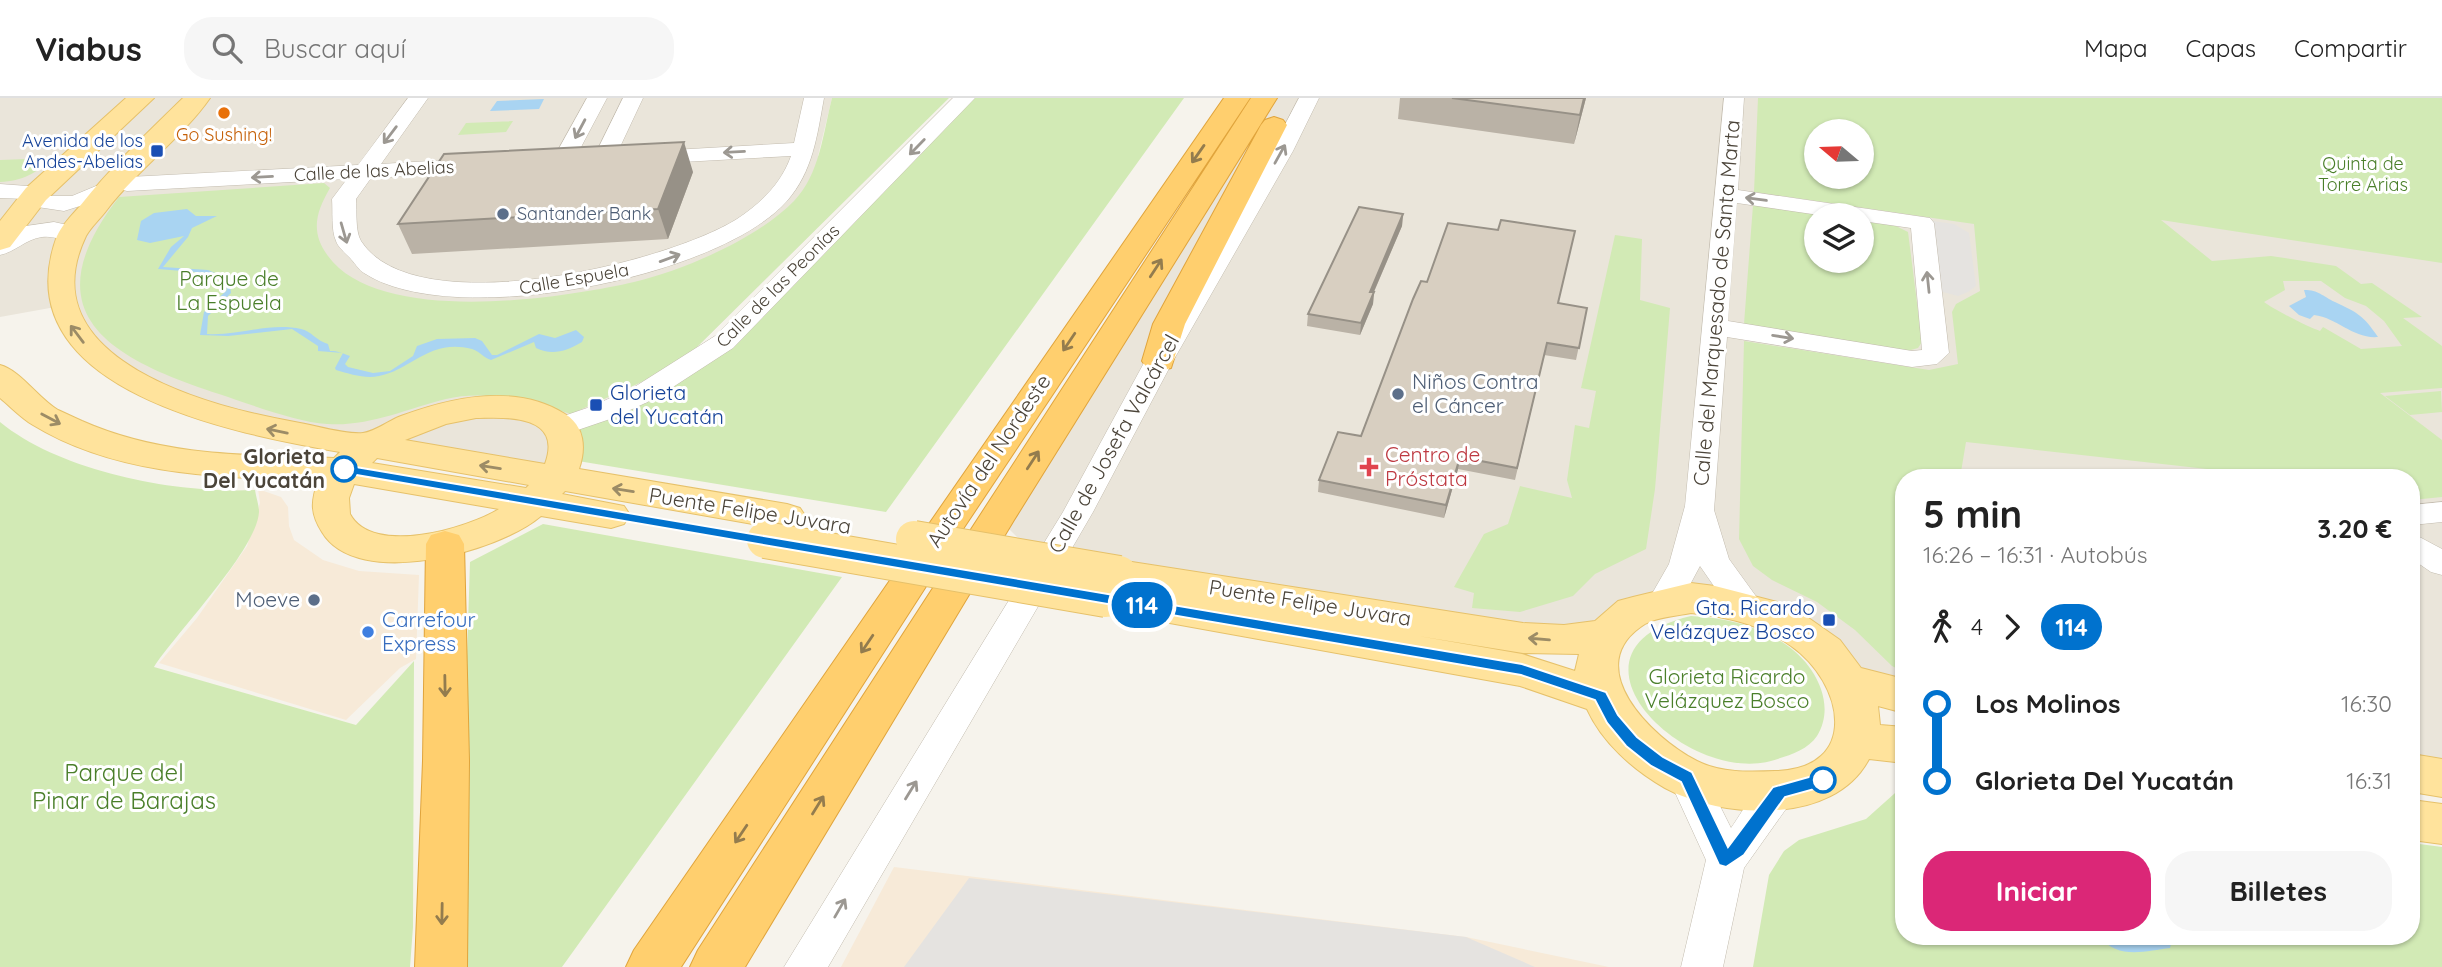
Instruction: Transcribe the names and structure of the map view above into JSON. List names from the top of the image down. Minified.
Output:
{"streets":{"highway":["Autovía del Nordeste"],"main road":["Puente Felipe Juvara"],"street":["Calle de las Abelias","Calle Espuela","Calle de las Peonías","Calle del Marquesado de Santa Marta","Calle de Josefa Valcárcel"]},"crossings":[["Calle de las Abelias","Calle Espuela"],["Calle del Marquesado de Santa Marta","Puente Felipe Juvara"]],"one_way":["Calle de las Abelias","Calle de las Peonías","Calle de Josefa Valcárcel"],"parks":["Quinta de Torre Arias","Parque de La Espuela","Glorieta Ricardo Velázquez Bosco","Parque del Pinar de Barajas"],"places":{"other":["Go Sushing!","Santander Bank","Niños Contra el Cáncer","Glorieta Del Yucatán","Moeve","Carrefour Express"],"transit":["Avenida de los Andes-Abelias","Glorieta del Yucatán","Gta. Ricardo Velázquez Bosco"],"health":["Centro de Próstata"]},"lines":["bus line 114"],"north":"left","page":{"header":"Viabus","search":"Buscar aquí","nav":["Mapa","Capas","Compartir"],"on_map":"114","heading":["5 min","16:26 – 16:31 · Autobús","3.20 €"],"legs":["4","114"],"list":[{"name":"Los Molinos","value":"16:30"},{"name":"Glorieta Del Yucatán","value":"16:31"}],"buttons":["Iniciar","Billetes"]}}
